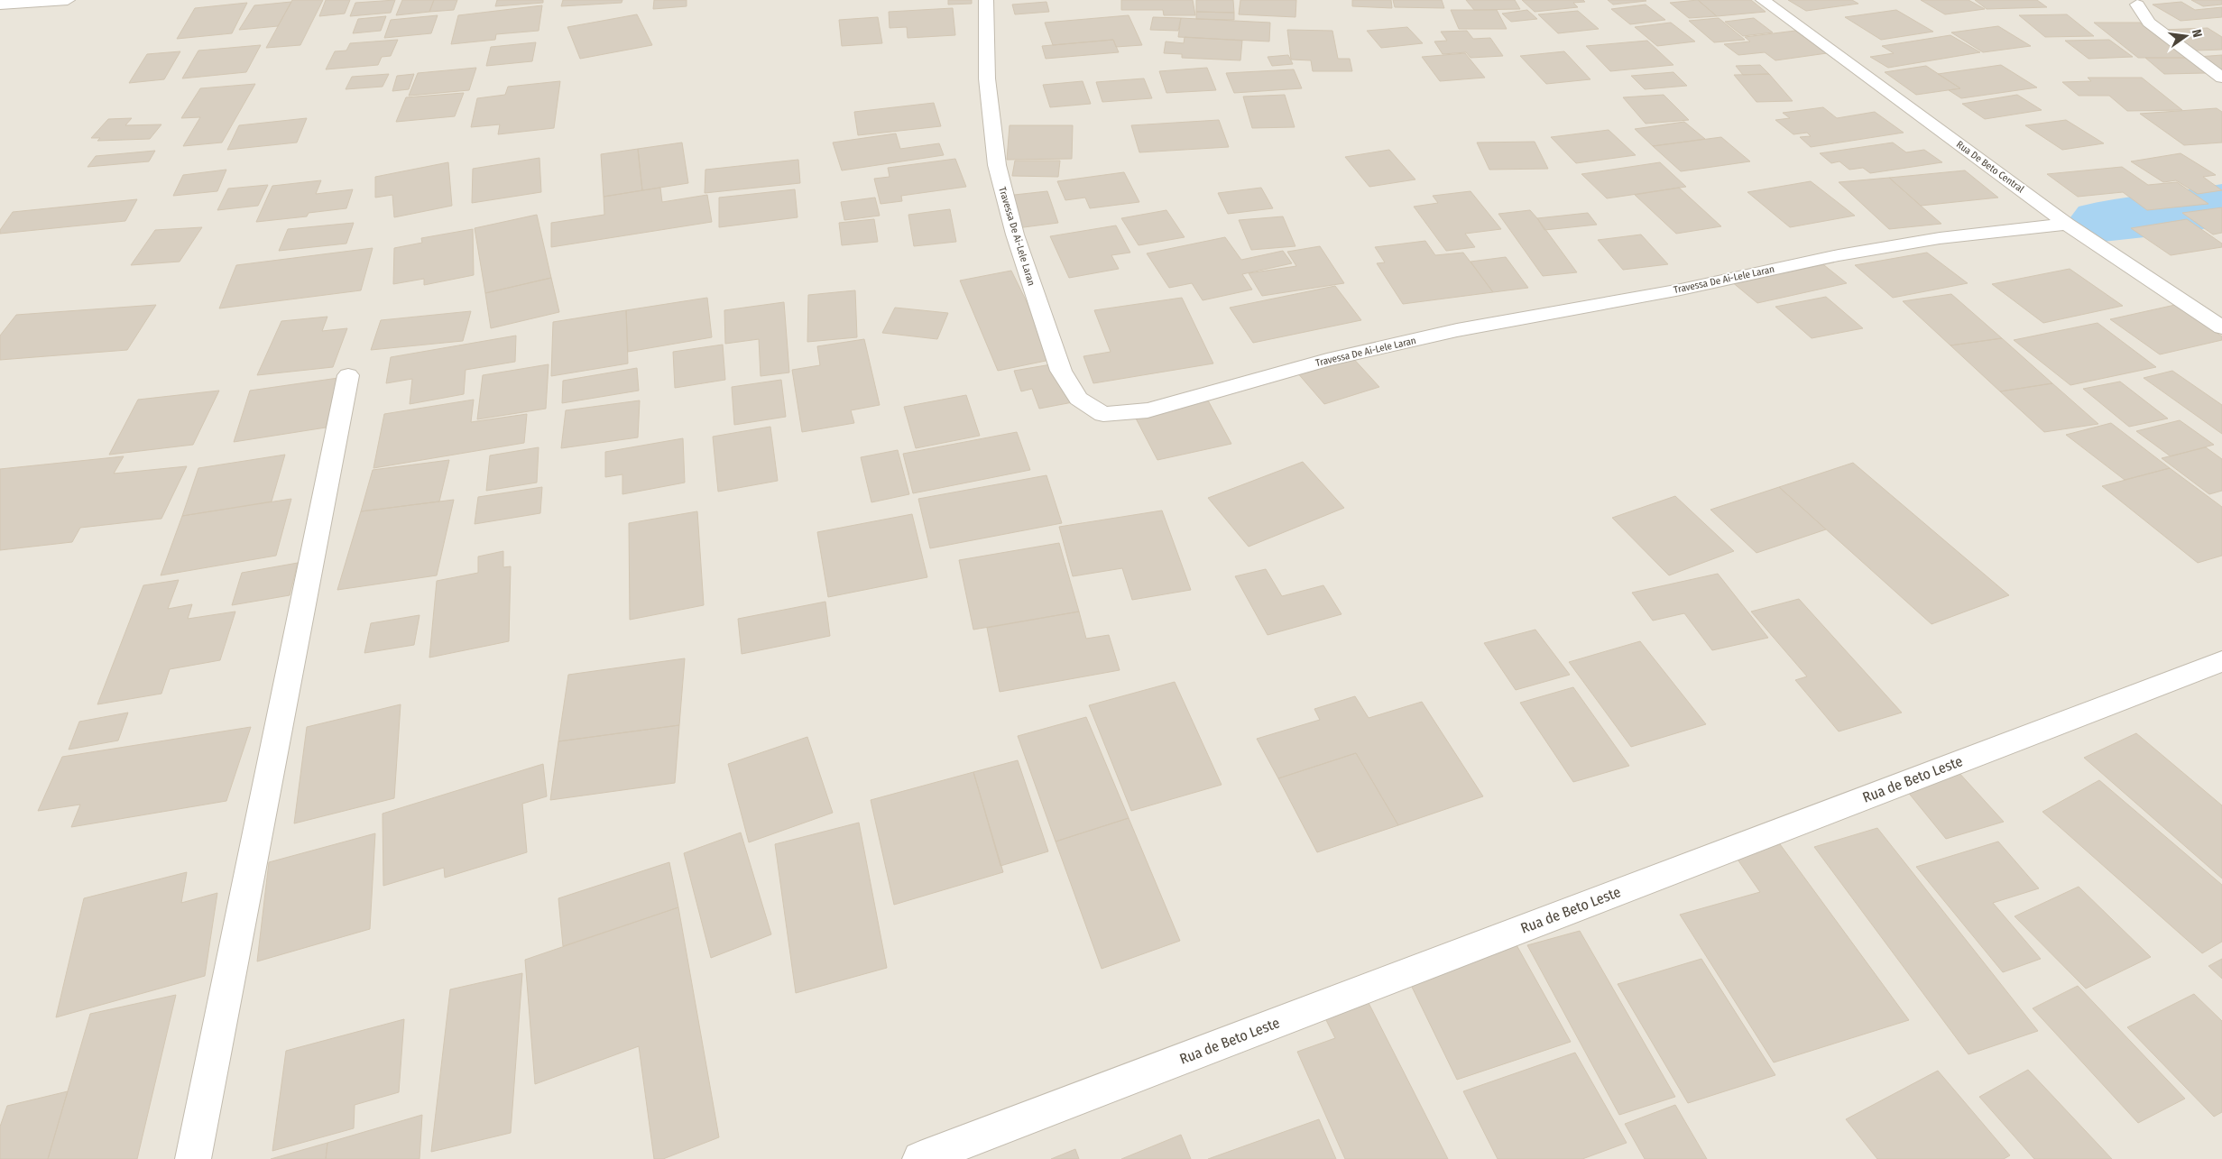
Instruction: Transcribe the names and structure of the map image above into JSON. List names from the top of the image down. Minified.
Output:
{"streets":{"street":["Rua De Beto Central","Travessa De Ai-Lele Laran","Rua de Beto Leste"]},"crossings":[["Rua De Beto Central","Travessa De Ai-Lele Laran"]],"north":"right"}
